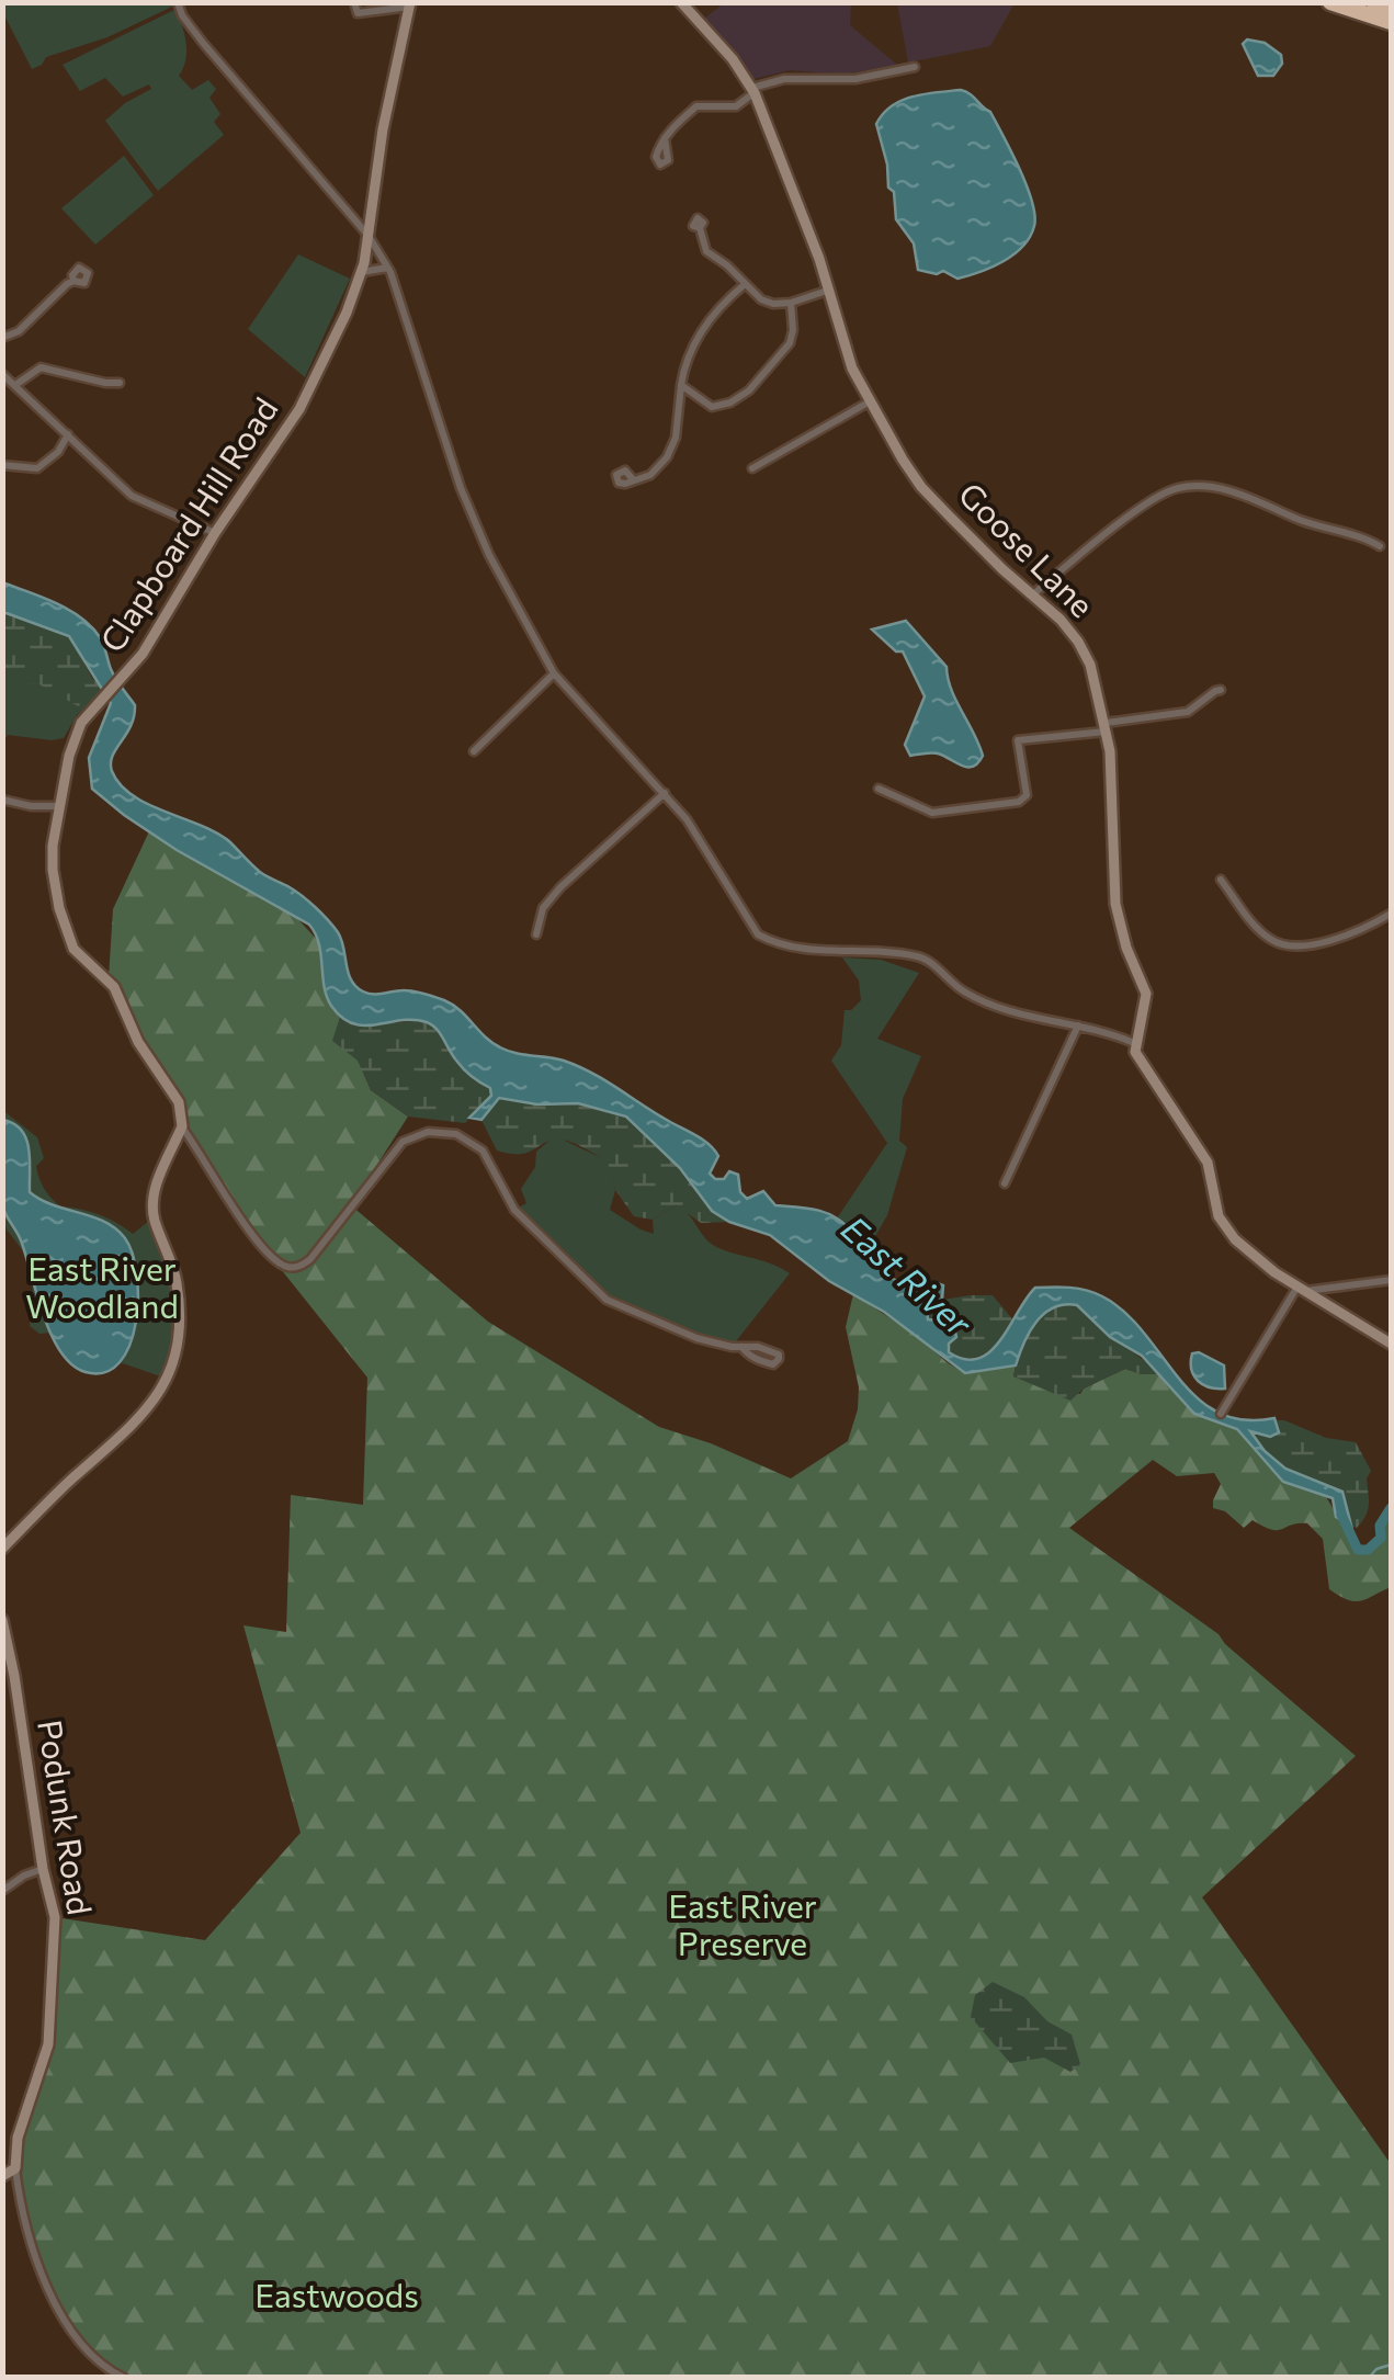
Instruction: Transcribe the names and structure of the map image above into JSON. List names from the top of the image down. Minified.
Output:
{"streets":{"street":["Clapboard Hill Road","Goose Lane","Podunk Road"]},"water":["East River"],"parks":["East River Woodland","East River Preserve","Eastwoods"]}
